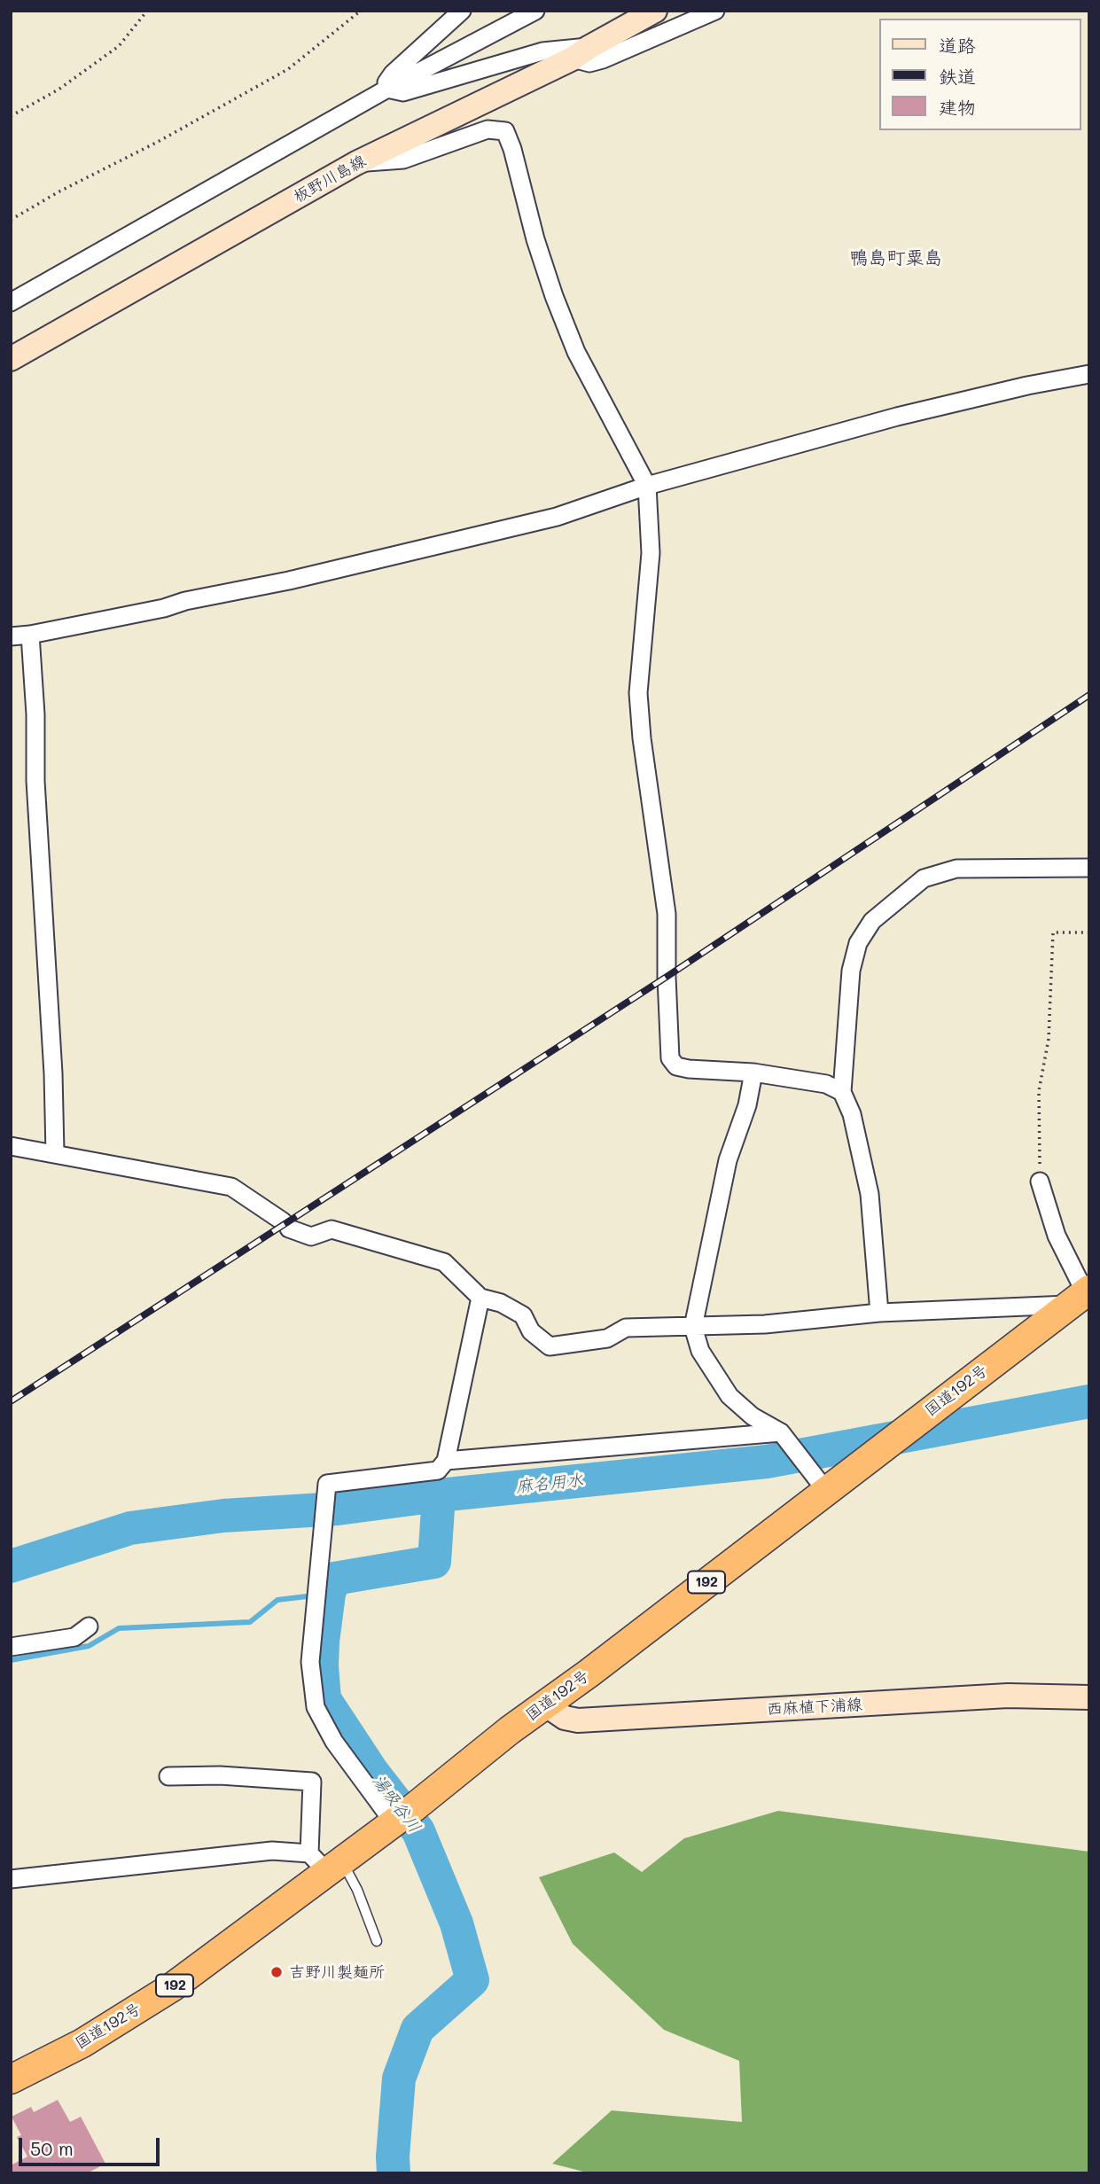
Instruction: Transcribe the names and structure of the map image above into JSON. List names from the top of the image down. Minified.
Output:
{"streets":{"highway":["国道192号","192"],"main road":["板野川島線","西麻植下浦線"]},"crossings":[["国道192号","西麻植下浦線"]],"districts":["鴨島町粟島"],"water":["麻名用水","湯吸谷川"],"places":["吉野川製麺所"],"legend":["道路","鉄道","建物"],"scale_bar":"50 m"}
